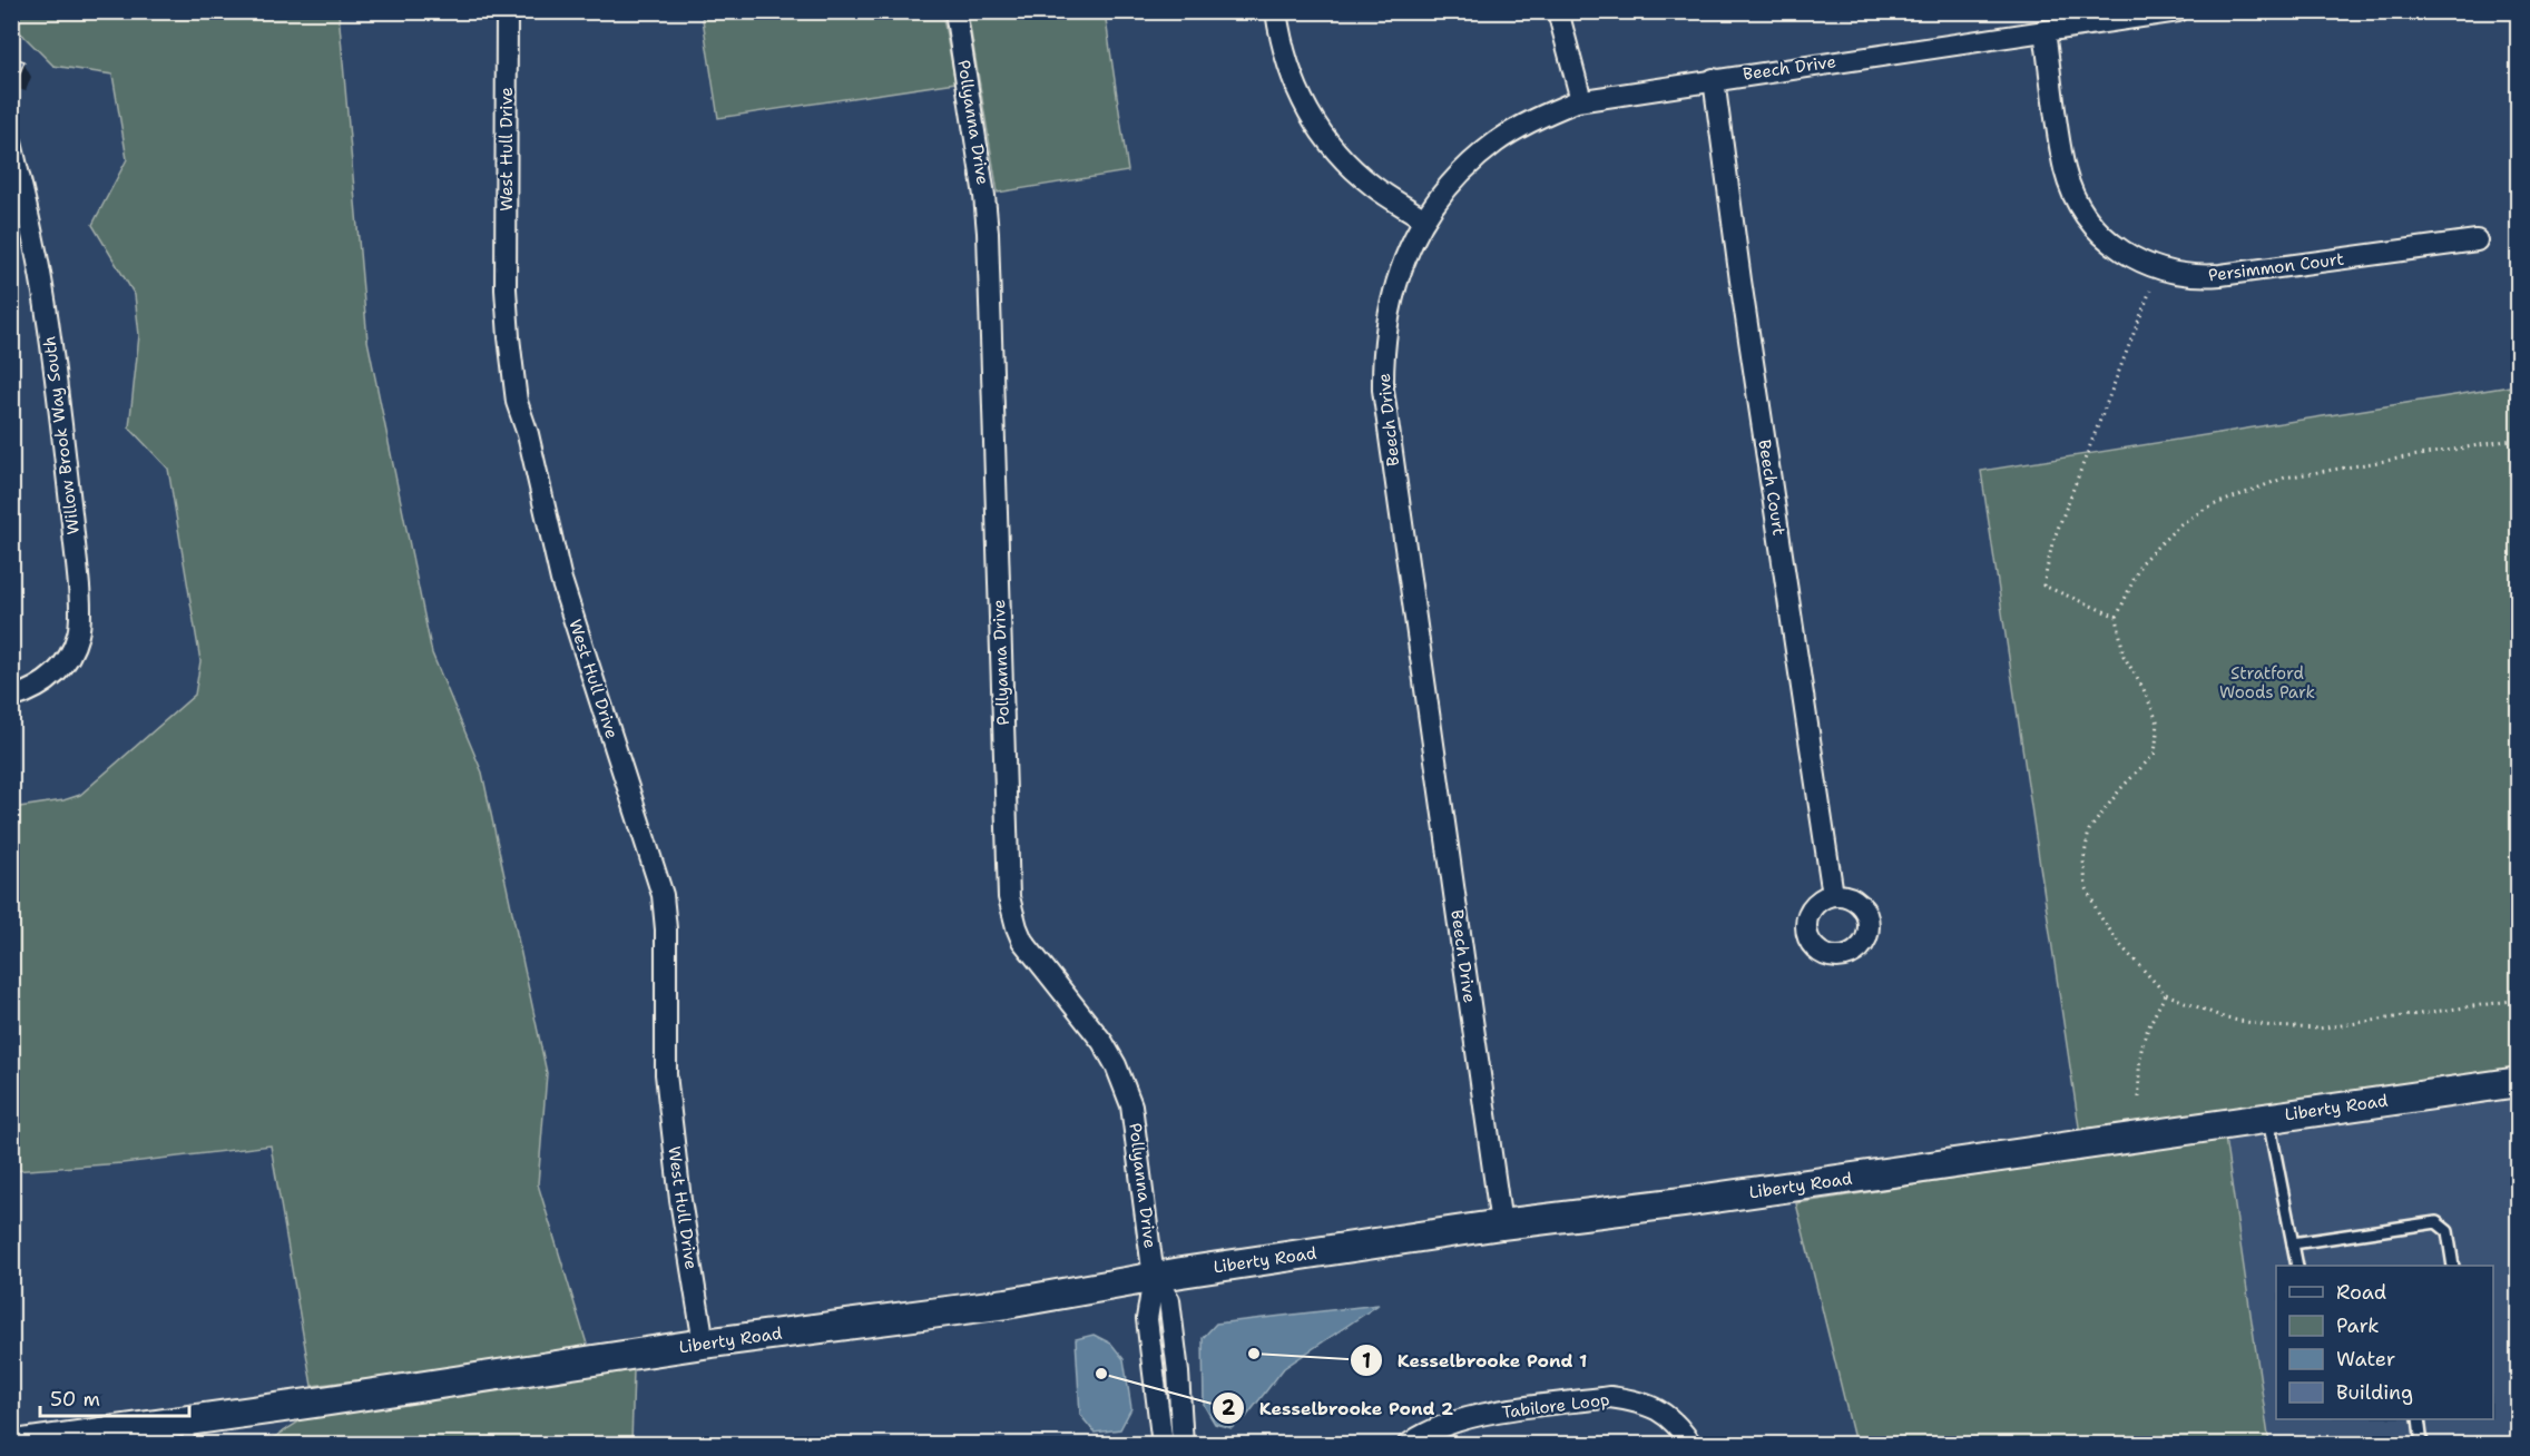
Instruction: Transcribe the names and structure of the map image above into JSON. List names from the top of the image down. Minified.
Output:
{"streets":{"street":["Beech Drive","Pollyanna Drive","West Hull Drive","Persimmon Court","Willow Brook Way South","Beech Court","Liberty Road","Tabilore Loop"]},"crossings":[["Beech Drive","Persimmon Court"],["Beech Drive","Beech Court"],["Beech Drive","Liberty Road"],["Pollyanna Drive","Liberty Road"],["West Hull Drive","Liberty Road"]],"parks":["Stratford Woods Park"],"places":["Kesselbrooke Pond 1","Kesselbrooke Pond 2"],"legend":["Road","Park","Water","Building"],"scale_bar":"50 m"}
